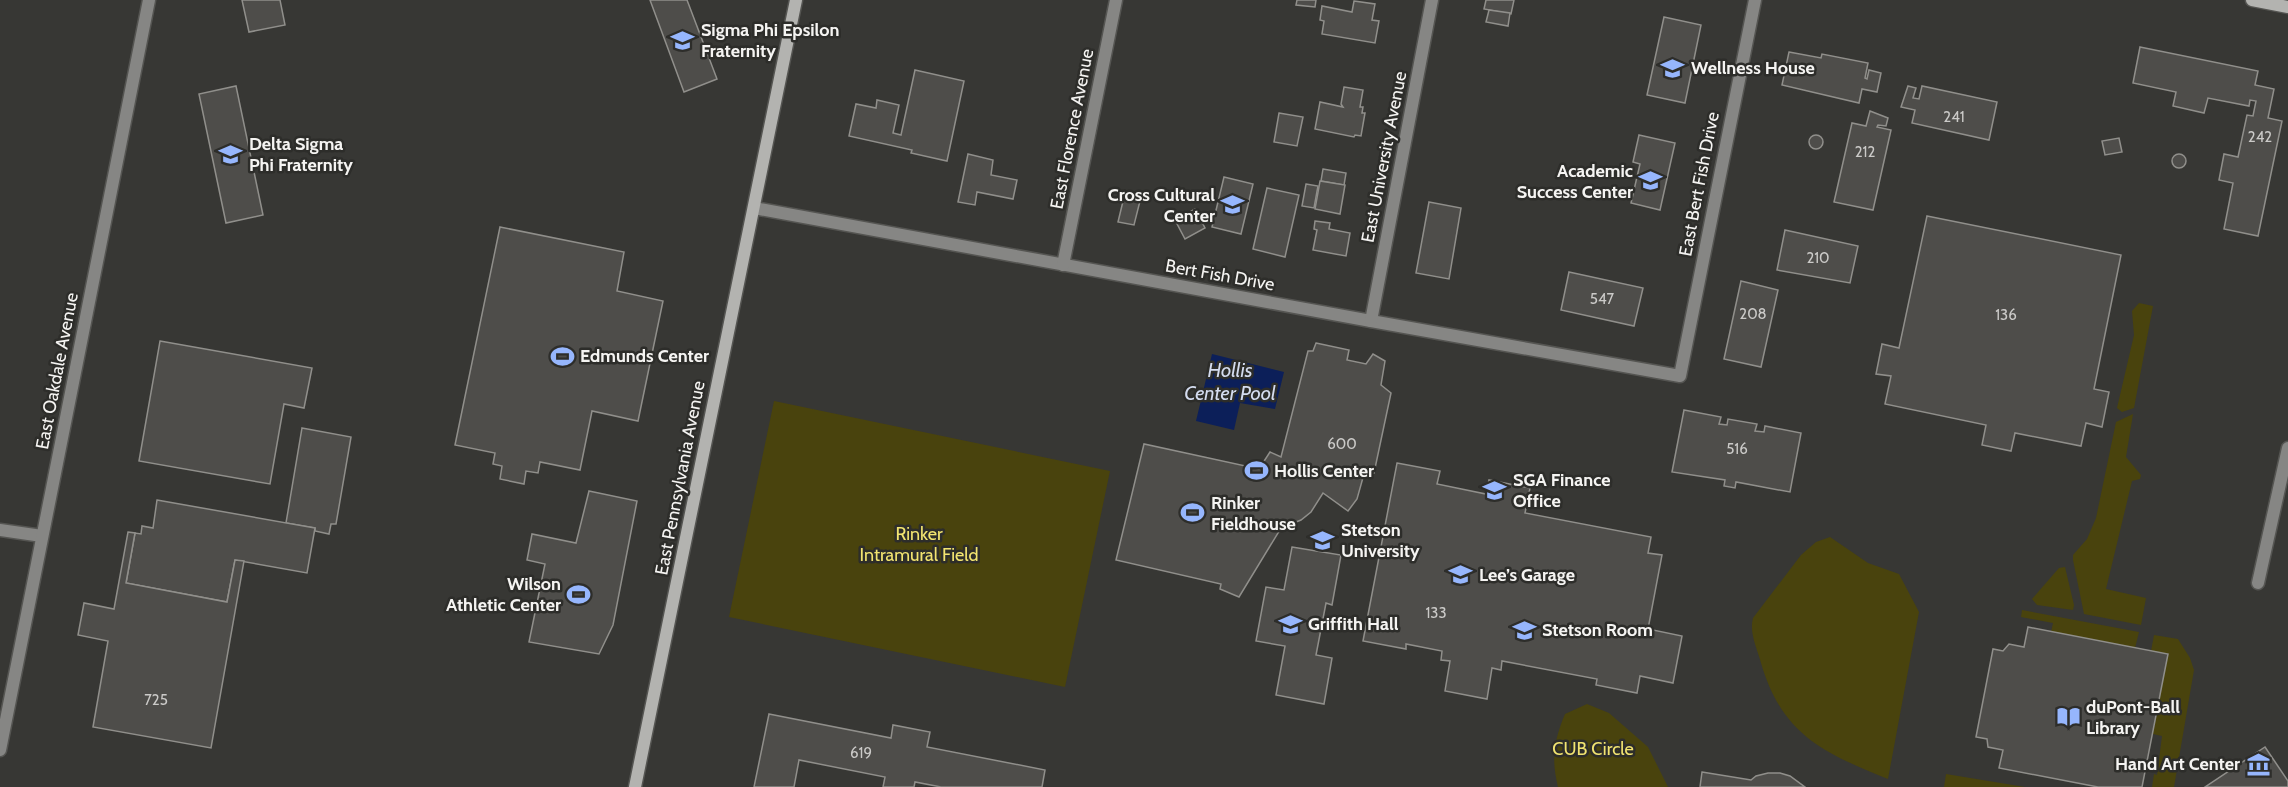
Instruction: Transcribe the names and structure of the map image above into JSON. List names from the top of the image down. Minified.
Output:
{"streets":{"street":["East Florence Avenue","East University Avenue","East Bert Fish Drive","Bert Fish Drive","East Oakdale Avenue","East Pennsylvania Avenue"]},"crossings":[["East Florence Avenue","Bert Fish Drive"],["East University Avenue","Bert Fish Drive"],["East Bert Fish Drive","Bert Fish Drive"],["Bert Fish Drive","East Pennsylvania Avenue"]],"water":["Hollis Center Pool"],"parks":["Rinker Intramural Field","CUB Circle"],"places":{"school or university":["Sigma Phi Epsilon Fraternity","Wellness House","Delta Sigma Phi Fraternity","Academic Success Center","Cross Cultural Center","SGA Finance Office","Stetson University","Lee’s Garage","Griffith Hall","Stetson Room"],"sports":["Edmunds Center","Hollis Center","Rinker Fieldhouse","Wilson Athletic Center"],"library":["duPont-Ball Library"],"museum":["Hand Art Center"]},"house_numbers":["241","242","212","210","547","208","136","600","516","133","725","619"]}
